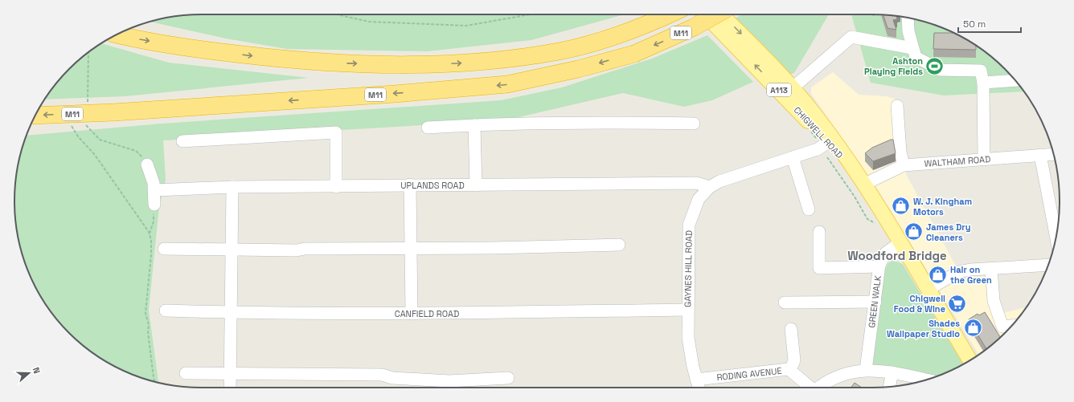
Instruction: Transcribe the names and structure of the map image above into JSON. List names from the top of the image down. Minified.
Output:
{"streets":{"highway":["M11"],"main road":["A113","CHIGWELL ROAD"],"street":["WALTHAM ROAD","UPLANDS ROAD","GAYNES HILL ROAD","GREEN WALK","CANFIELD ROAD","RODING AVENUE"]},"crossings":[["CHIGWELL ROAD","WALTHAM ROAD"],["CHIGWELL ROAD","GAYNES HILL ROAD"],["CHIGWELL ROAD","GREEN WALK"],["UPLANDS ROAD","GAYNES HILL ROAD"],["GAYNES HILL ROAD","CANFIELD ROAD"],["GAYNES HILL ROAD","RODING AVENUE"]],"districts":["Woodford Bridge"],"places":{"sports":["Ashton Playing Fields"],"shop":["W. J. Kingham Motors","James Dry Cleaners","Hair on the Green","Shades Wallpaper Studio"],"supermarket":["Chigwell Food & Wine"]},"scale_bar":"50 m","north":"right"}
